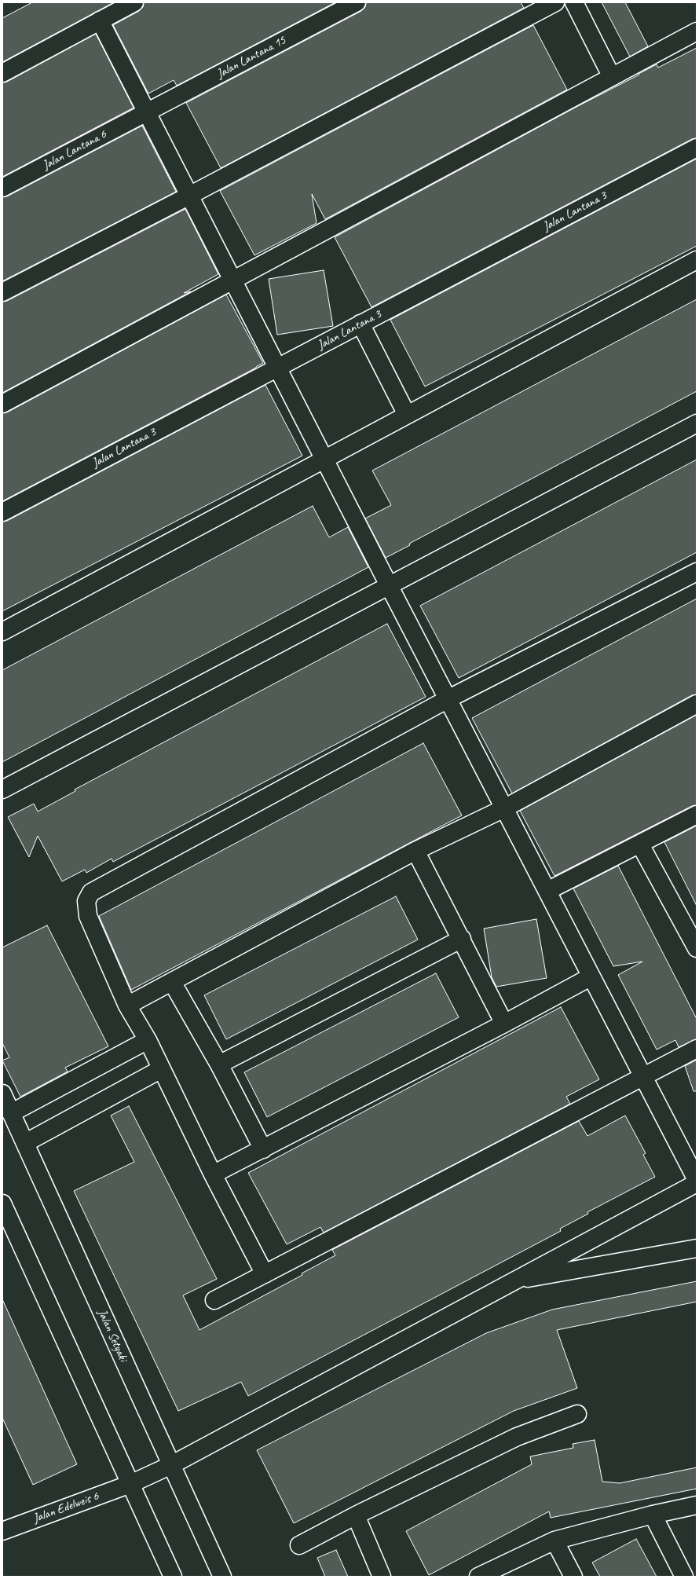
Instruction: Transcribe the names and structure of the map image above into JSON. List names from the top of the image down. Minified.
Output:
{"streets":{"street":["Jalan Lantana 15","Jalan Lantana 6","Jalan Lantana 3","Jalan Setyaki","Jalan Edelweis 6"]},"crossings":[["Jalan Lantana 15","Jalan Lantana 6"],["Jalan Setyaki","Jalan Edelweis 6"]]}
